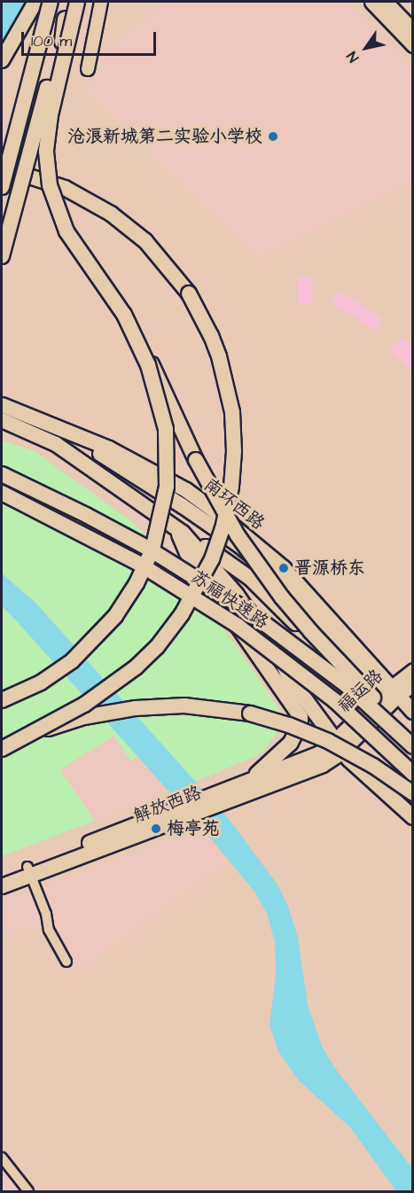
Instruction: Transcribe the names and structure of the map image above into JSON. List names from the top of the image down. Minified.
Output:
{"streets":{"main road":["南环西路","苏福快速路","福运路","解放西路"]},"crossings":[["南环西路","福运路"],["福运路","解放西路"]],"places":["沧浪新城第二实验小学校","晋源桥东","梅亭苑"],"scale_bar":"100 m","north":"bottom left"}
